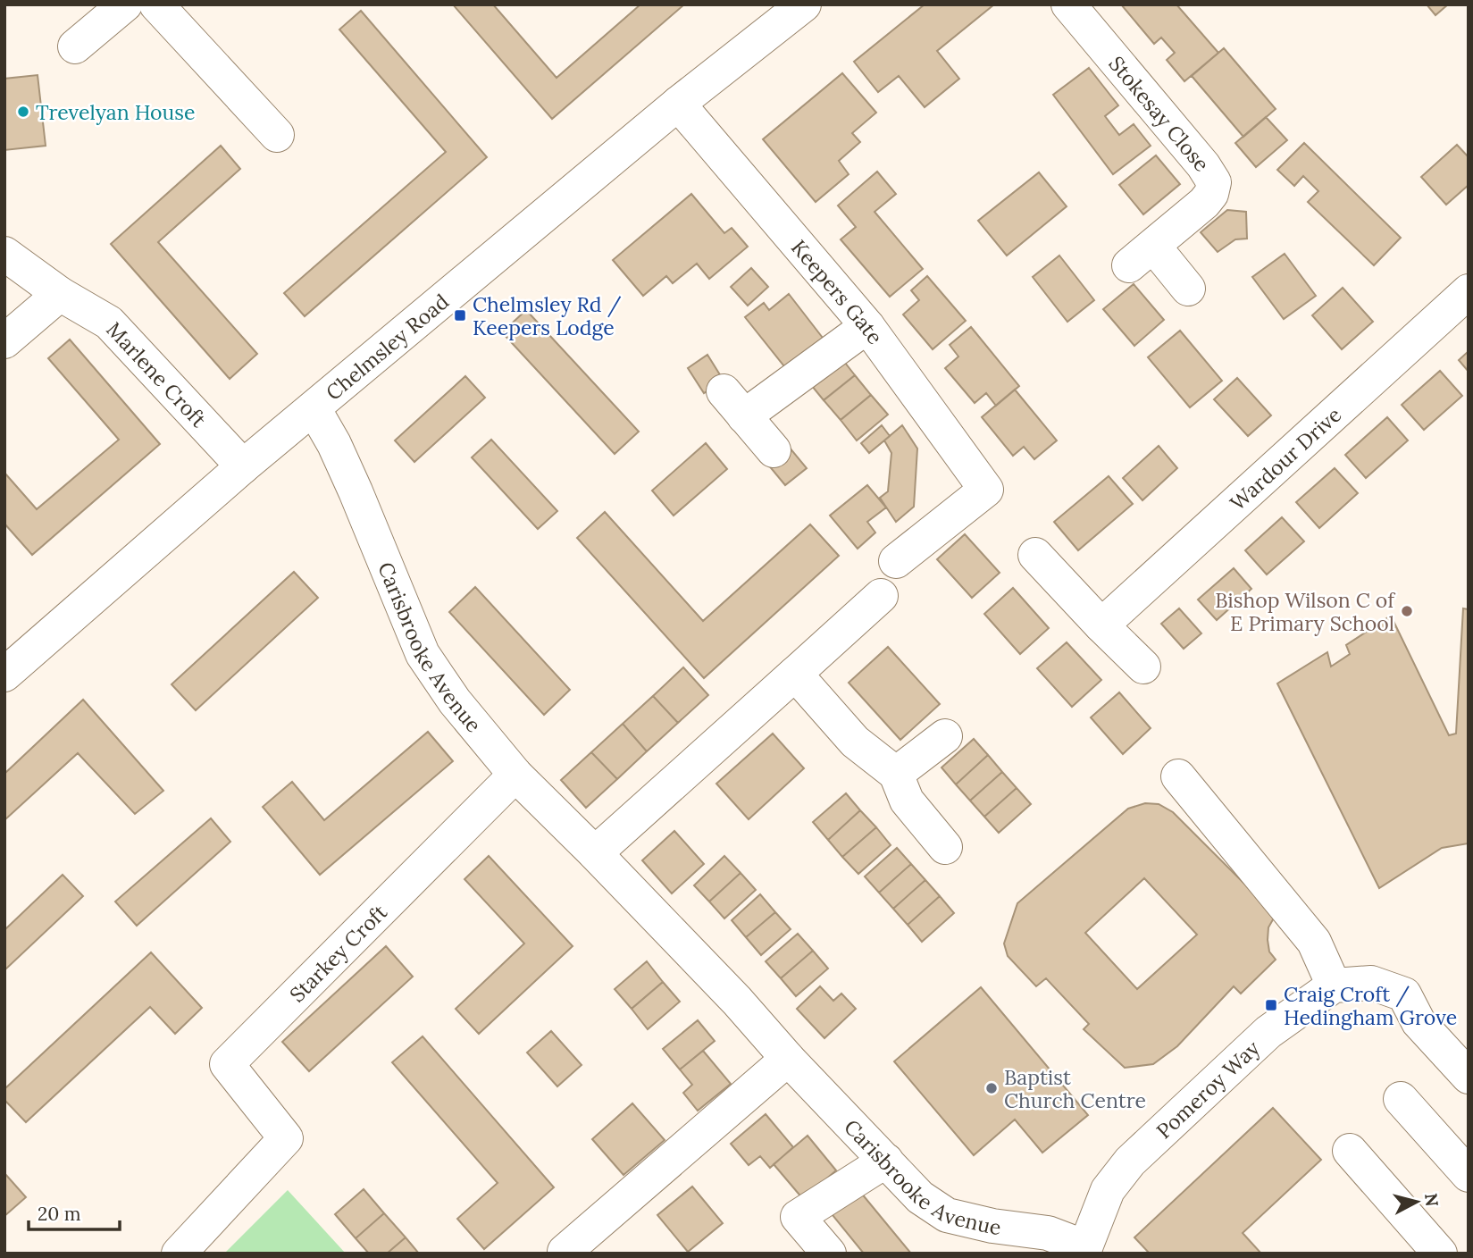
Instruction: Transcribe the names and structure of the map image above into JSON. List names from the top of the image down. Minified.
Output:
{"streets":{"street":["Stokesay Close","Keepers Gate","Chelmsley Road","Marlene Croft","Wardour Drive","Carisbrooke Avenue","Starkey Croft","Pomeroy Way"]},"crossings":[["Keepers Gate","Chelmsley Road"],["Chelmsley Road","Marlene Croft"],["Chelmsley Road","Carisbrooke Avenue"],["Carisbrooke Avenue","Starkey Croft"],["Carisbrooke Avenue","Pomeroy Way"]],"places":{"other":["Trevelyan House","Bishop Wilson C of E Primary School","Baptist Church Centre"],"transit":["Chelmsley Rd / Keepers Lodge","Craig Croft / Hedingham Grove"]},"scale_bar":"20 m","north":"right"}
